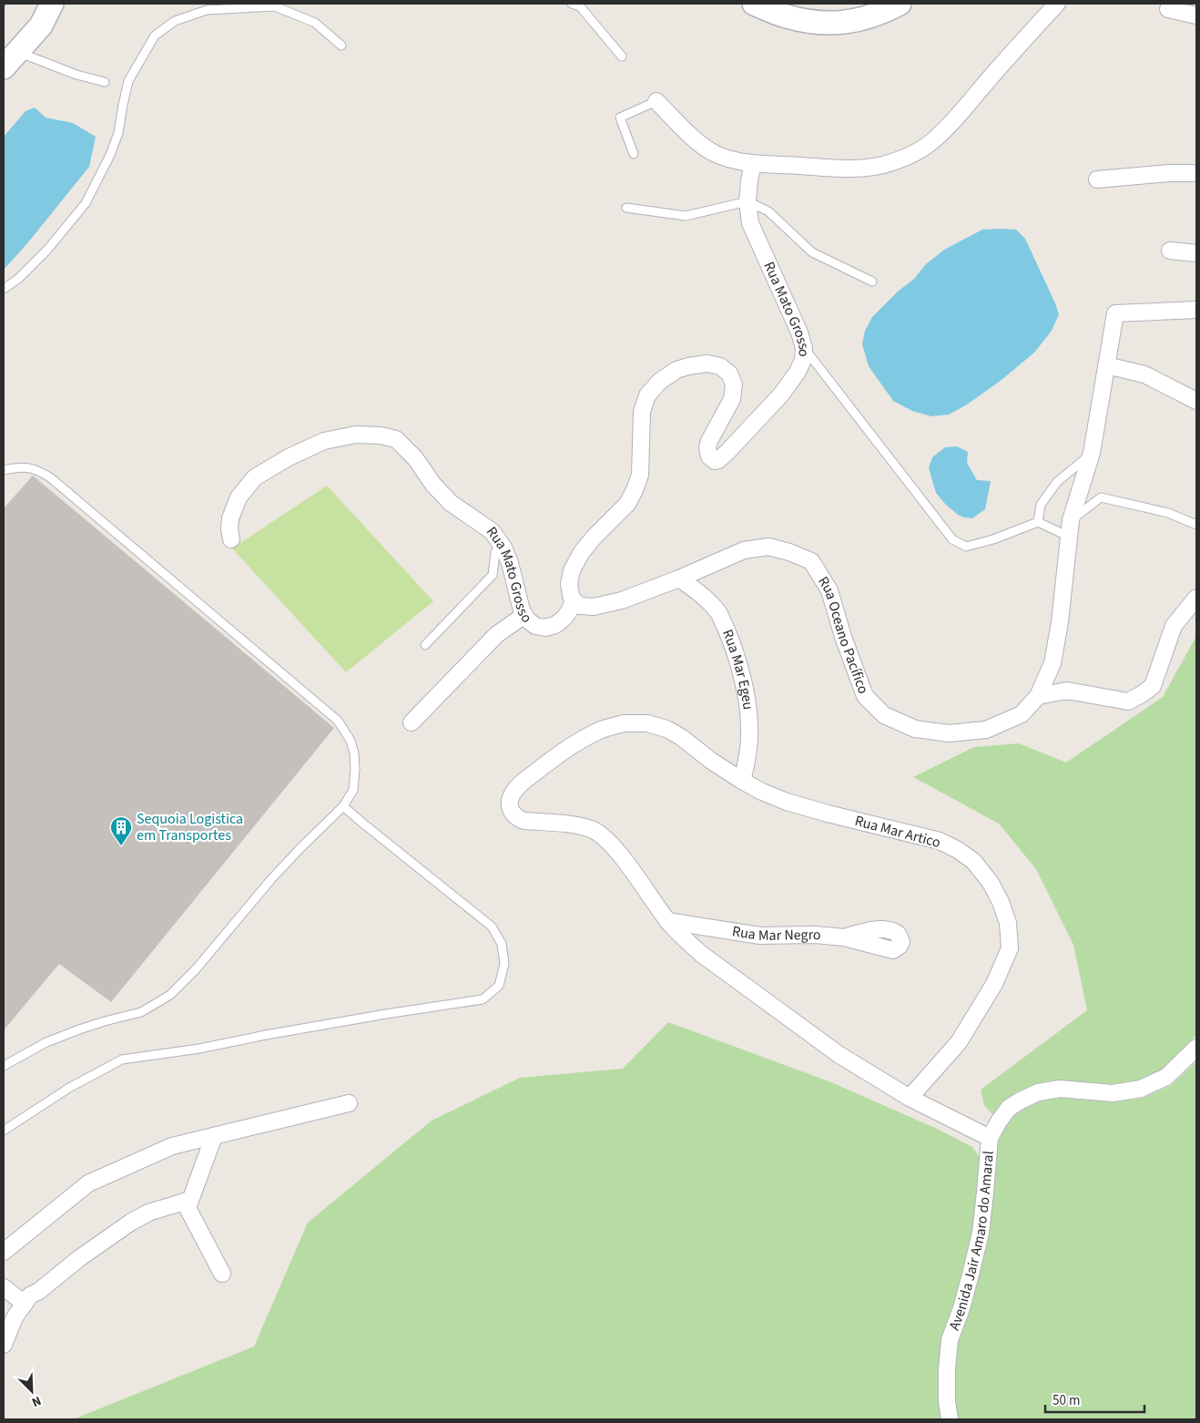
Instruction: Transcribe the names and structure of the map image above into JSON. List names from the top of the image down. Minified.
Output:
{"streets":{"street":["Rua Mato Grosso","Rua Oceano Pacífico","Rua Mar Egeu","Rua Mar Artico","Rua Mar Negro","Avenida Jair Amaro do Amaral"]},"crossings":[["Rua Mato Grosso","Rua Oceano Pacífico"],["Rua Oceano Pacífico","Rua Mar Egeu"],["Rua Mar Egeu","Rua Mar Artico"],["Rua Mar Artico","Rua Mar Negro"]],"places":{"building":["Sequoia Logistica em Transportes"]},"scale_bar":"50 m","north":"bottom right"}
